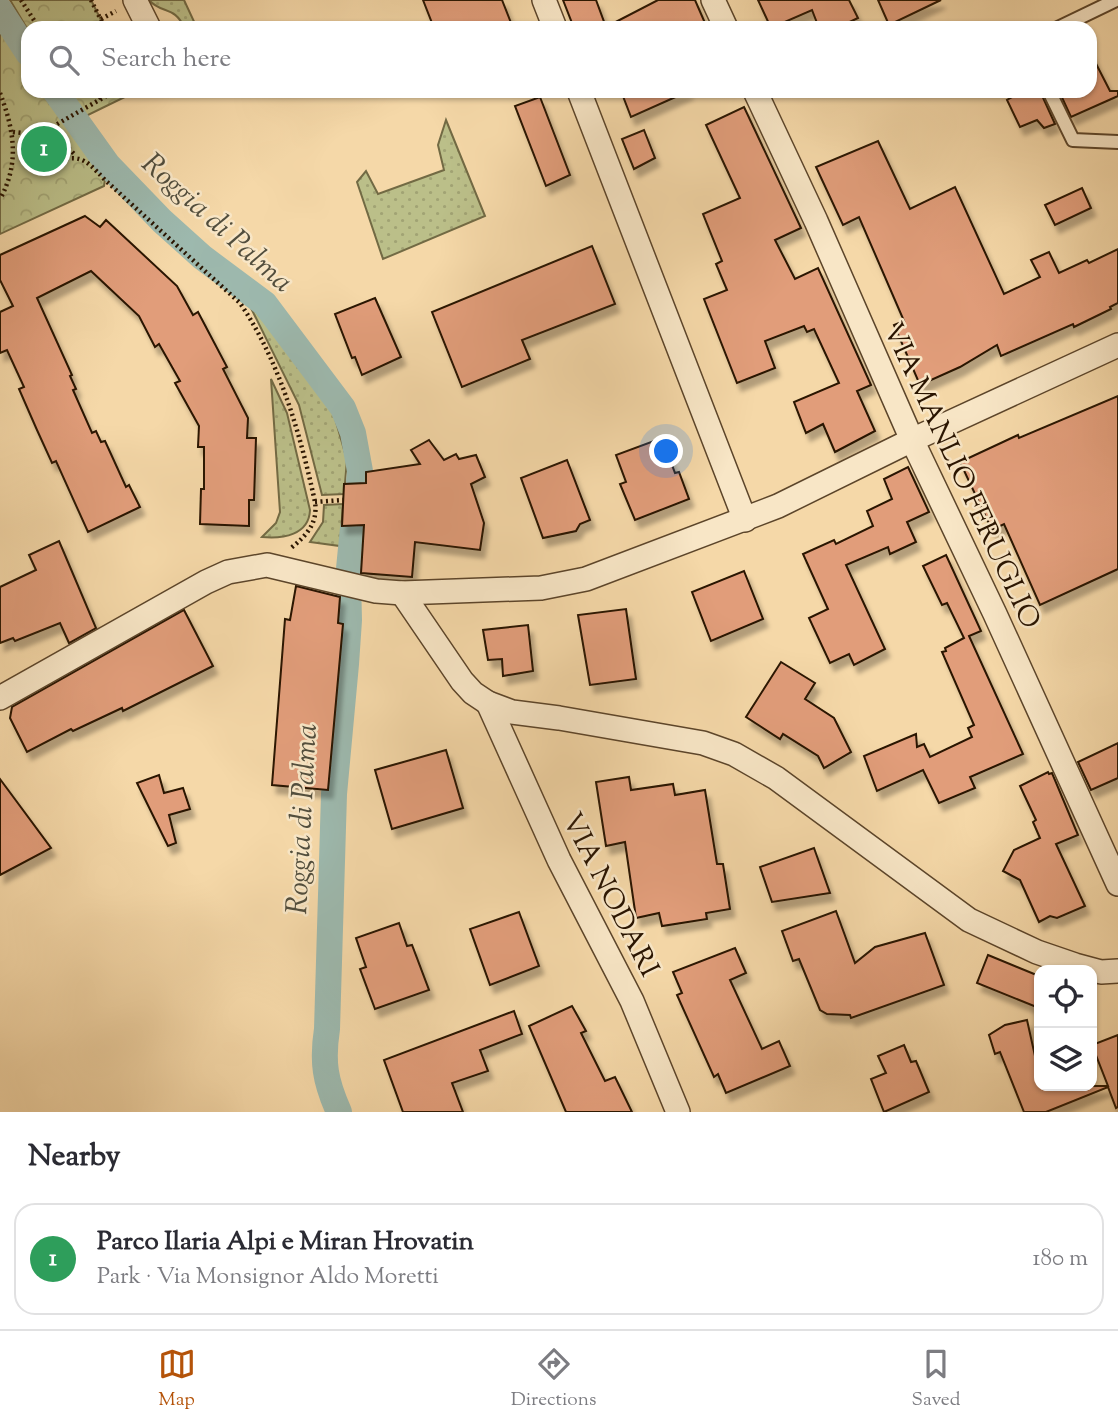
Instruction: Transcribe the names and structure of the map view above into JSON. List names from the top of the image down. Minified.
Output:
{"streets":{"street":["VIA MANLIO FERUGLIO","VIA NODARI"]},"water":["Roggia di Palma"],"page":{"search":"Search here","pins":"1","heading":"Nearby","list":[{"mark":"1","name":"Parco Ilaria Alpi e Miran Hrovatin","note":"Park · Via Monsignor Aldo Moretti","value":"180 m"}],"nav":["Map","Directions","Saved"]}}
